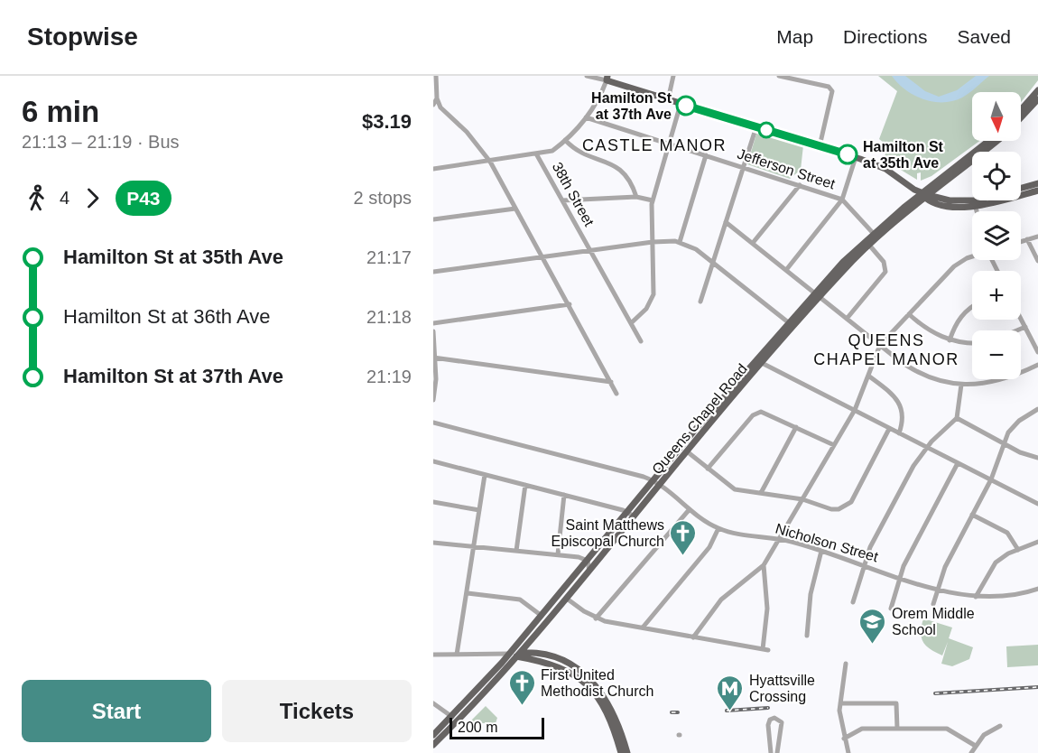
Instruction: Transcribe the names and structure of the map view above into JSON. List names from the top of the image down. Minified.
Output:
{"streets":{"main road":["Queens Chapel Road"],"street":["Jefferson Street","38th Street","Nicholson Street"]},"crossings":[["Jefferson Street","38th Street"],["Jefferson Street","Queens Chapel Road"],["Queens Chapel Road","Nicholson Street"]],"districts":["CASTLE MANOR","QUEENS CHAPEL MANOR"],"places":{"other":["Hamilton St at 37th Ave","Hamilton St at 35th Ave"],"church":["Saint Matthews Episcopal Church","First United Methodist Church"],"school or university":["Orem Middle School"],"metro station":["Hyattsville Crossing"]},"lines":["bus line P43"],"scale_bar":"200 m","north":"bottom","page":{"header":"Stopwise","nav":["Map","Directions","Saved"],"heading":["6 min","21:13 – 21:19 · Bus","$3.19"],"map_buttons":["+","−"],"legs":["4","P43","2 stops"],"list":[{"name":"Hamilton St at 35th Ave","value":"21:17"},{"name":"Hamilton St at 36th Ave","value":"21:18"},{"name":"Hamilton St at 37th Ave","value":"21:19"}],"buttons":["Start","Tickets"],"scale":"200 m"}}
